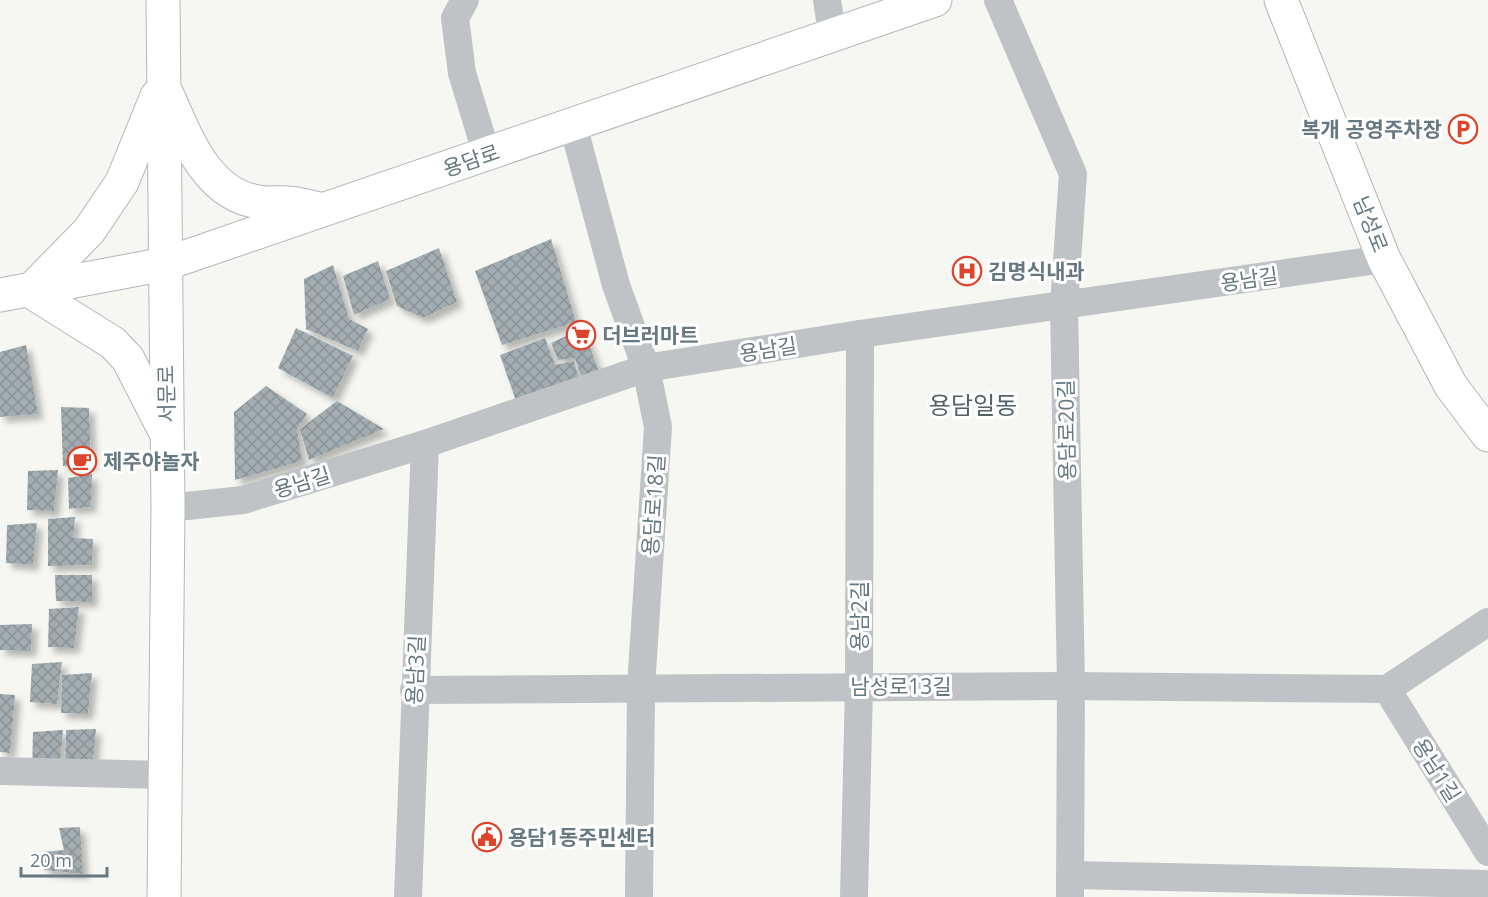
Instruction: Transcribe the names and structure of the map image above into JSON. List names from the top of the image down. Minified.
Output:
{"streets":{"main road":["용담로","남성로","서문로"],"street":["용남길","용담로20길","용담로18길","용남2길","용남3길","남성로13길","용남1길"]},"crossings":[["용담로","서문로"],["용담로","용담로18길"],["남성로","용남길"],["용남길","서문로"],["용남길","용담로20길"],["용남길","용담로18길"],["용남길","용남2길"],["용남길","용남3길"],["용담로20길","남성로13길"],["용담로18길","남성로13길"],["용남2길","남성로13길"],["용남3길","남성로13길"],["남성로13길","용남1길"]],"districts":["용담일동"],"places":{"parking":["복개 공영주차장"],"hospital":["김명식내과"],"supermarket":["더브러마트"],"cafe":["제주야놀자"],"public building":["용담1동주민센터"]},"scale_bar":"20 m"}
